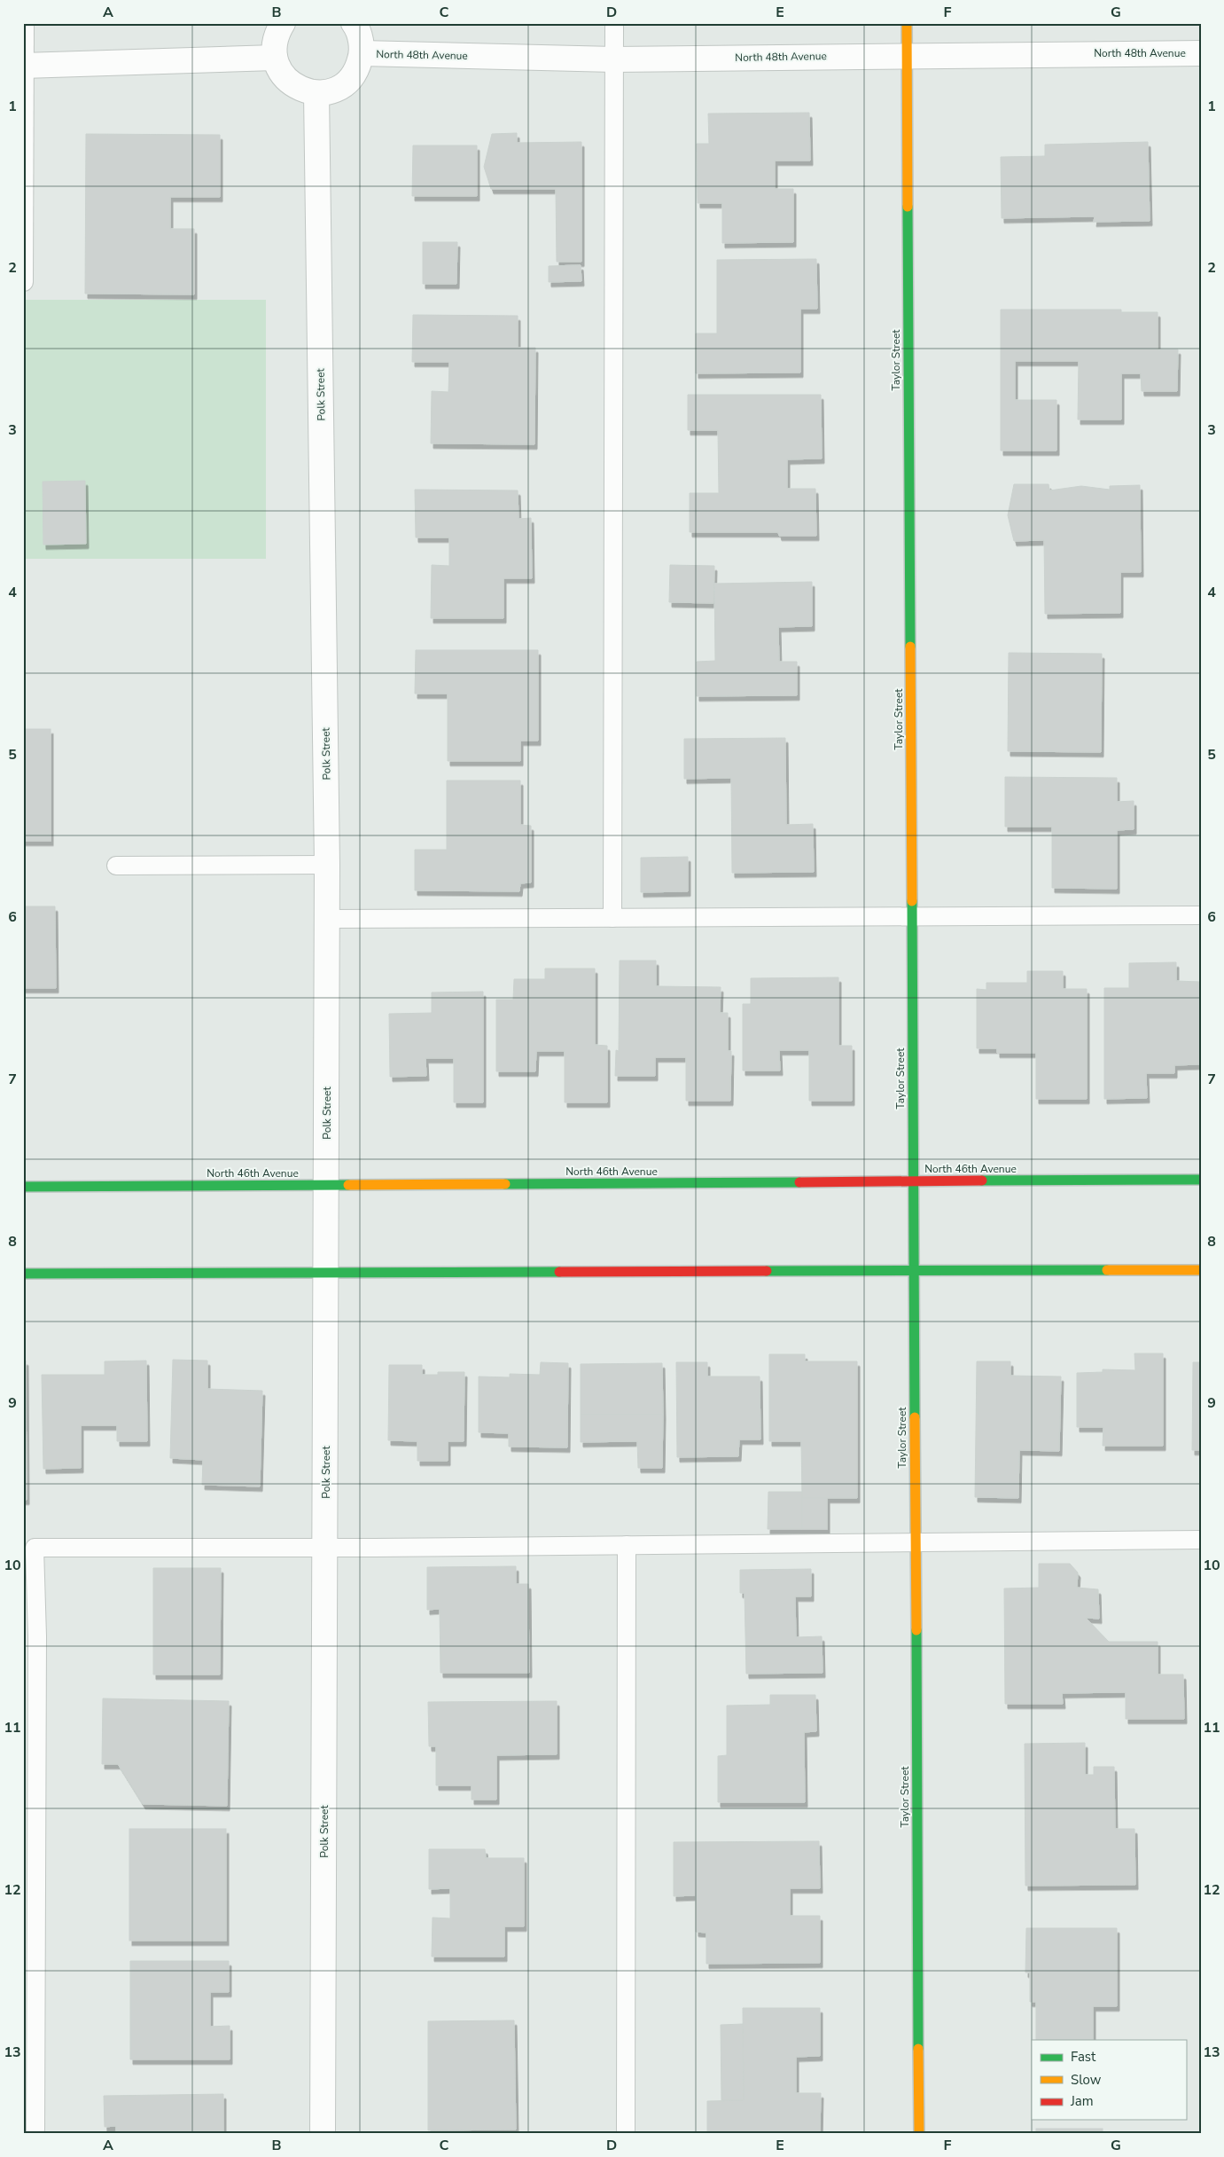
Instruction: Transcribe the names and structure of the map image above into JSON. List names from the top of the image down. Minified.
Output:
{"streets":{"street":["North 48th Avenue","Taylor Street","Polk Street","North 46th Avenue"]},"crossings":[["North 48th Avenue","Taylor Street"],["Taylor Street","North 46th Avenue"],["Polk Street","North 46th Avenue"]],"legend":["Fast","Slow","Jam"],"grid":{"columns":["A","B","C","D","E","F","G"],"rows":["1","2","3","4","5","6","7","8","9","10","11","12","13"]}}
